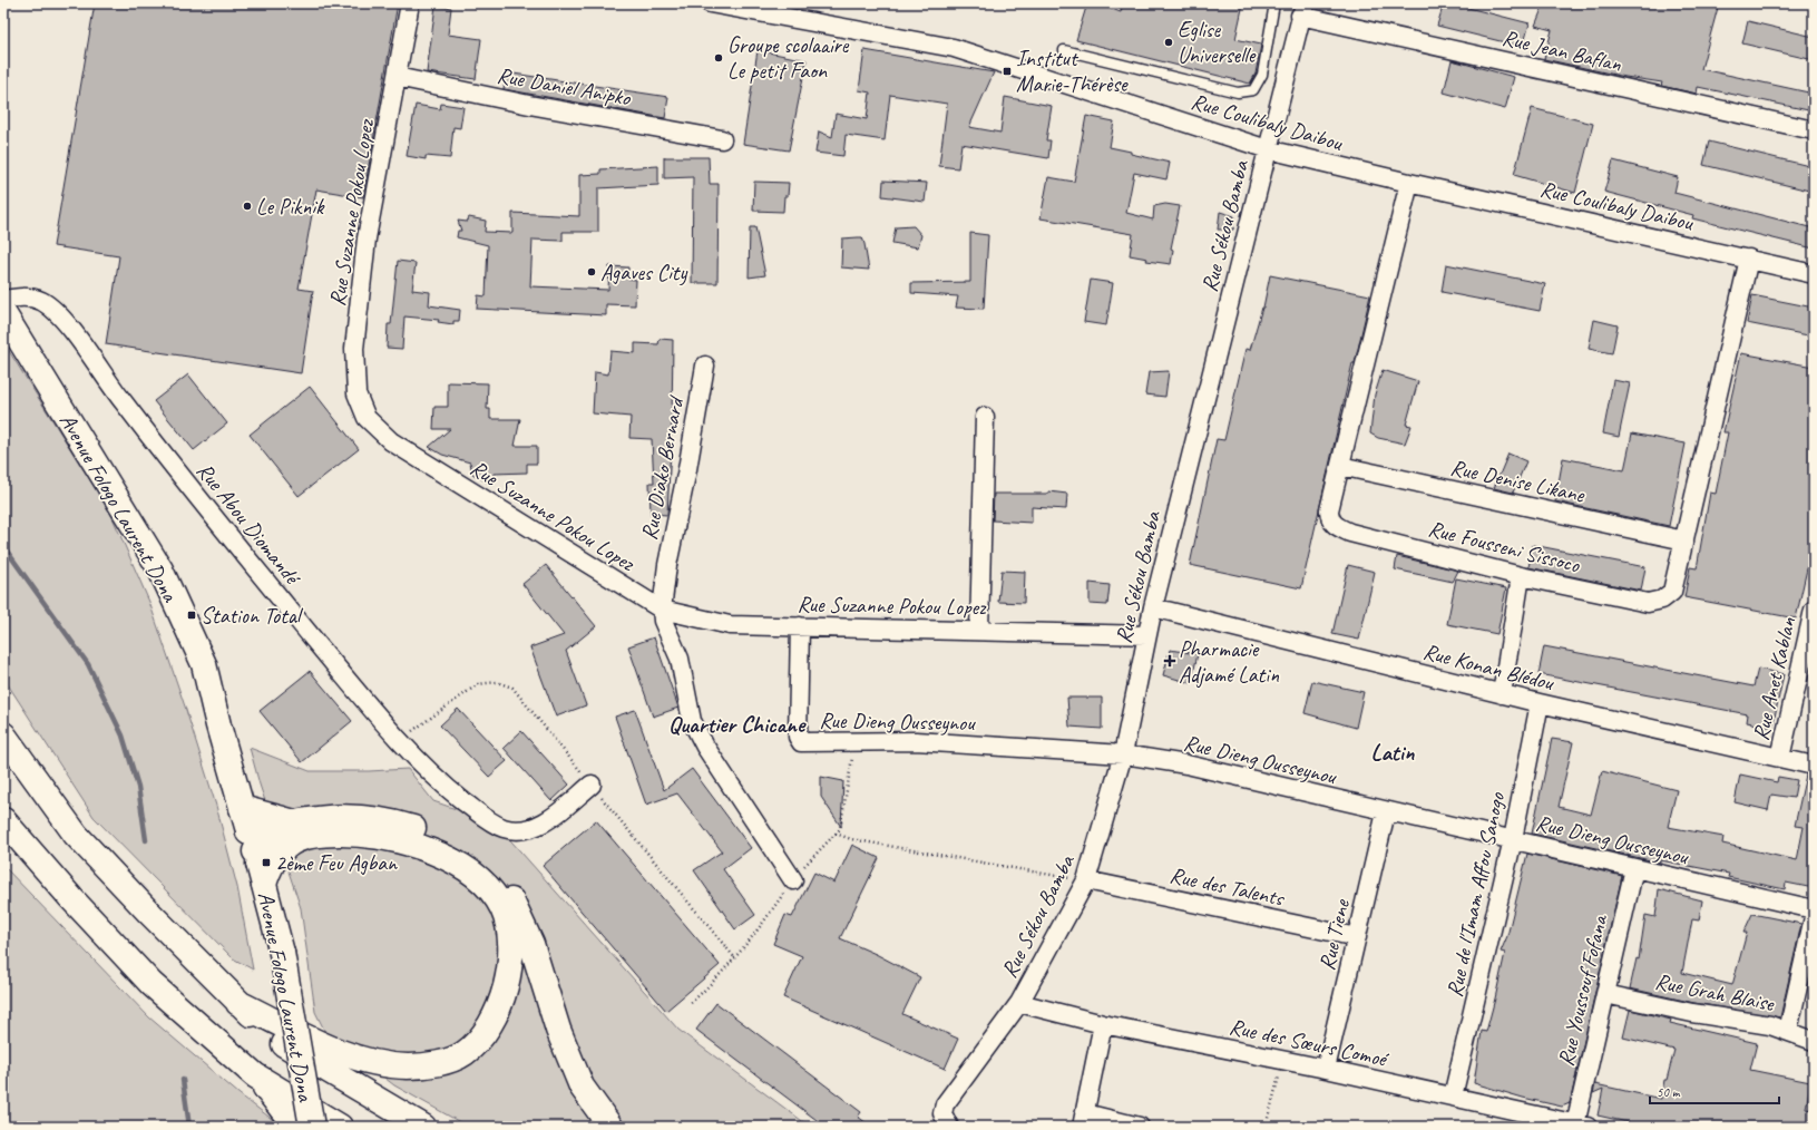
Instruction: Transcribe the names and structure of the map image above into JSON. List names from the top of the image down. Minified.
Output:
{"streets":{"main road":["Avenue Fologo Laurent Dona"],"street":["Rue Jean Baflan","Rue Daniel Anipko","Rue Coulibaly Daibou","Rue Suzanne Pokou Lopez","Rue Sékou Bamba","Rue Diako Bernard","Rue Denise Likane","Rue Abou Diomandé","Rue Fousseni Sissoco","Rue Konan Blédou","Rue Anet Kablan","Rue Dieng Ousseynou","Rue des Talents","Rue de l'Imam Affou Sanogo","Rue Tiene","Rue Youssouf Fofana","Rue Grah Blaise","Rue des Sœurs Comoé"]},"crossings":[["Rue Jean Baflan","Rue Sékou Bamba"],["Rue Daniel Anipko","Rue Suzanne Pokou Lopez"],["Rue Coulibaly Daibou","Rue Sékou Bamba"],["Rue Coulibaly Daibou","Rue Fousseni Sissoco"],["Rue Suzanne Pokou Lopez","Rue Sékou Bamba"],["Rue Suzanne Pokou Lopez","Rue Diako Bernard"],["Rue Suzanne Pokou Lopez","Rue Dieng Ousseynou"],["Rue Sékou Bamba","Rue Konan Blédou"],["Rue Sékou Bamba","Rue Dieng Ousseynou"],["Rue Sékou Bamba","Rue des Talents"],["Rue Sékou Bamba","Rue des Sœurs Comoé"],["Rue Denise Likane","Rue Fousseni Sissoco"],["Rue Konan Blédou","Rue Anet Kablan"],["Rue Konan Blédou","Rue de l'Imam Affou Sanogo"],["Rue Dieng Ousseynou","Rue de l'Imam Affou Sanogo"],["Rue Dieng Ousseynou","Rue Tiene"],["Rue Dieng Ousseynou","Rue Youssouf Fofana"],["Rue des Talents","Rue Tiene"],["Rue de l'Imam Affou Sanogo","Rue des Sœurs Comoé"],["Rue Tiene","Rue des Sœurs Comoé"],["Rue Youssouf Fofana","Rue Grah Blaise"],["Rue Youssouf Fofana","Rue des Sœurs Comoé"]],"districts":["Quartier Chicane","Latin"],"places":{"other":["Eglise Universelle","Groupe scolaaire Le petit Faon","Le Piknik","Agaves City"],"transit":["Institut Marie-Thérèse","Station Total","2ème Feu Agban"],"health":["Pharmacie Adjamé Latin"]},"scale_bar":"50 m"}
